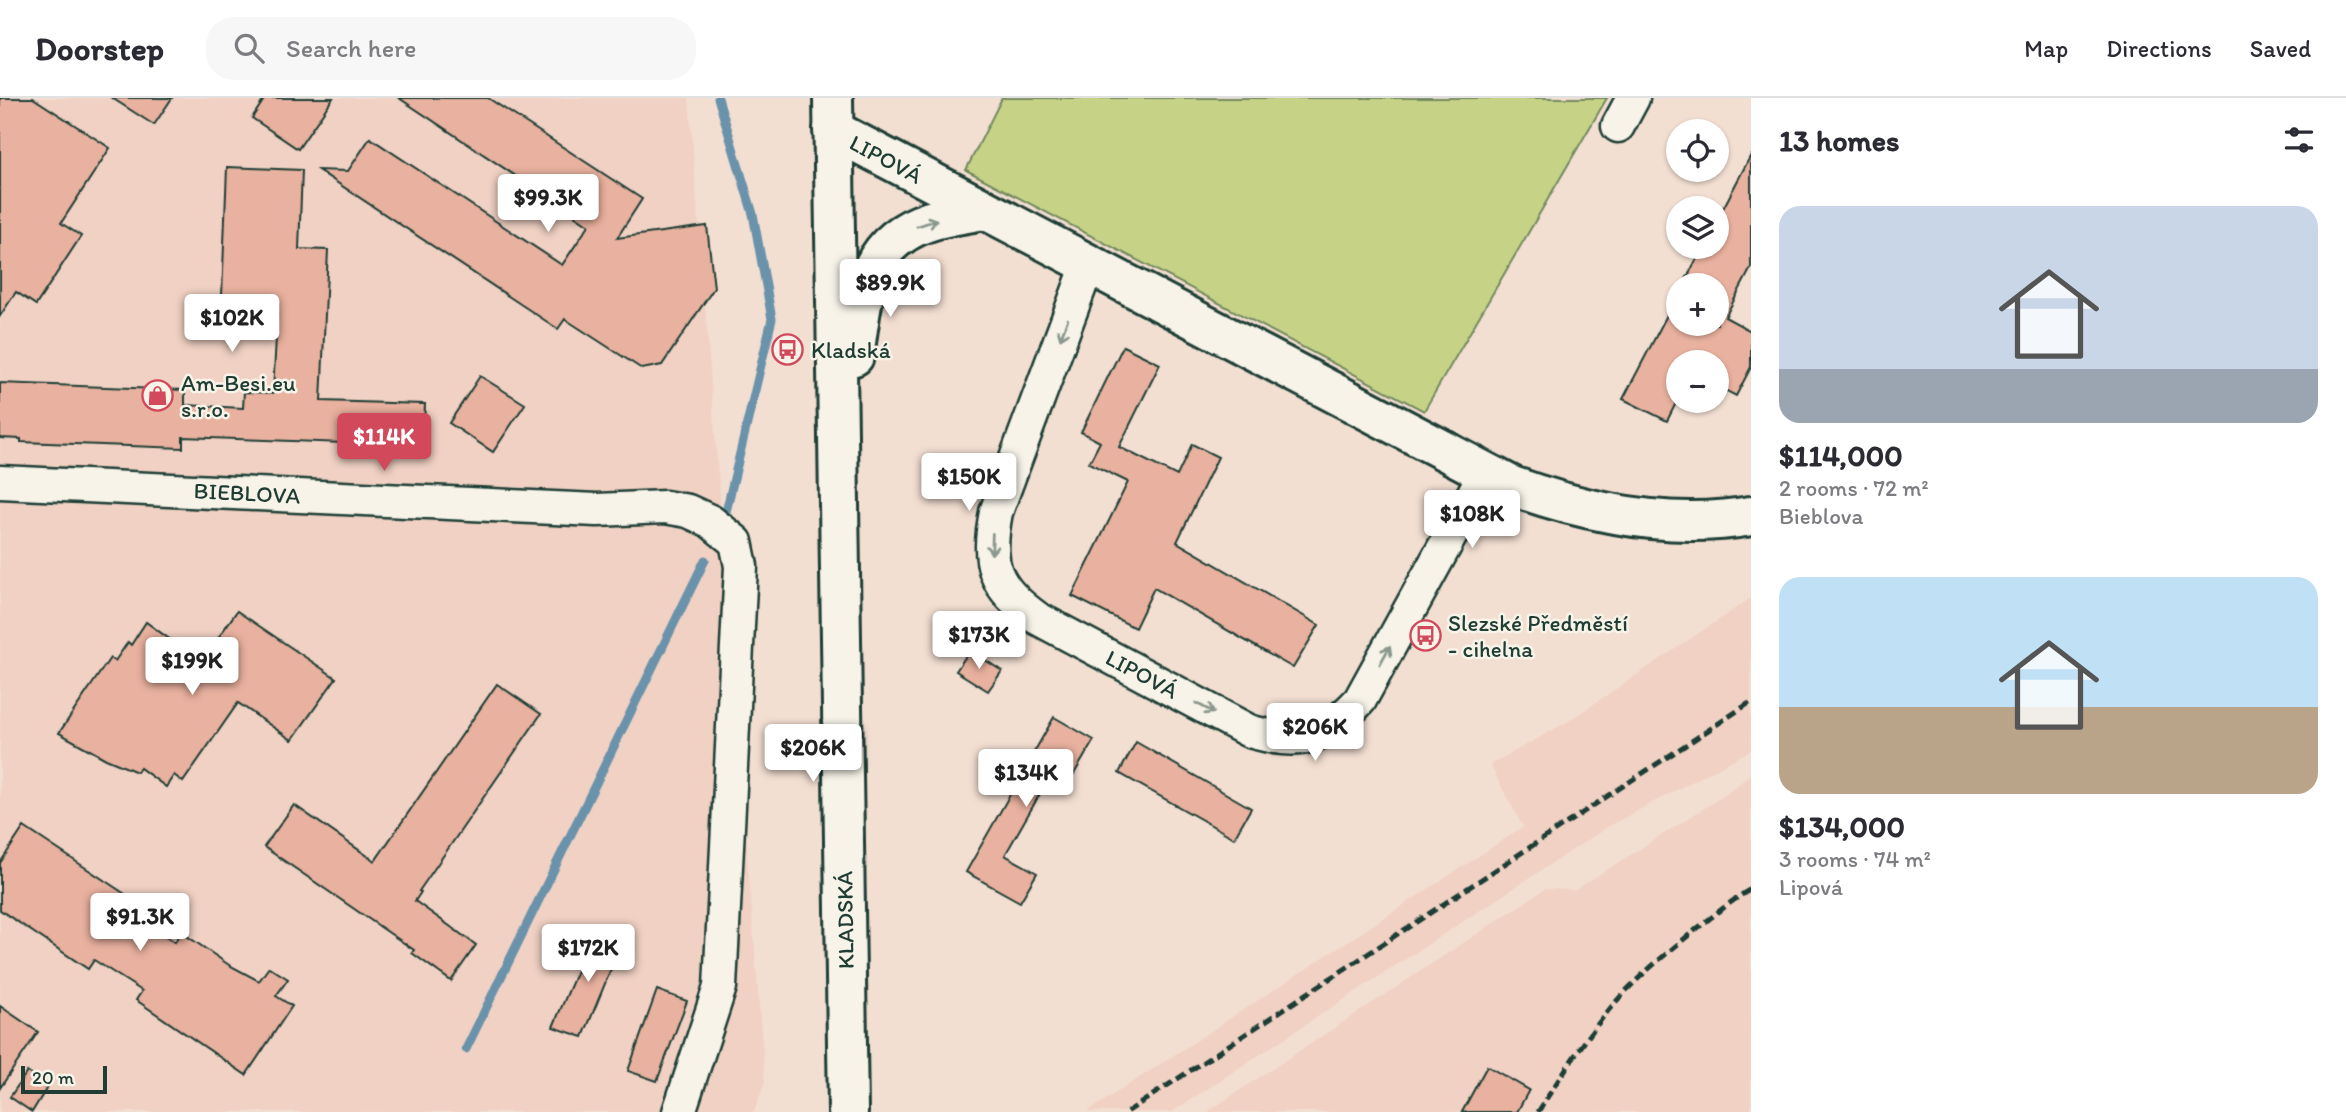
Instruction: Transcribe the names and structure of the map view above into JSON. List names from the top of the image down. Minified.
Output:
{"streets":{"main road":["LIPOVÁ","KLADSKÁ"],"street":["BIEBLOVA"]},"crossings":[["LIPOVÁ","KLADSKÁ"]],"places":{"bus stop":["Kladská","Slezské Předměstí - cihelna"],"shop":["Am-Besi.eu s.r.o."]},"scale_bar":"20 m","page":{"header":"Doorstep","search":"Search here","nav":["Map","Directions","Saved"],"heading":"13 homes","map_buttons":["+","−"],"price":["$99.3K","$89.9K","$102K","$114K","$150K","$108K","$173K","$199K","$206K","$206K","$134K","$91.3K","$172K"],"list":[{"name":"$114,000","note":"2 rooms · 72 m² · Bieblova"},{"name":"$134,000","note":"3 rooms · 74 m² · Lipová"}],"scale":"20 m"}}
